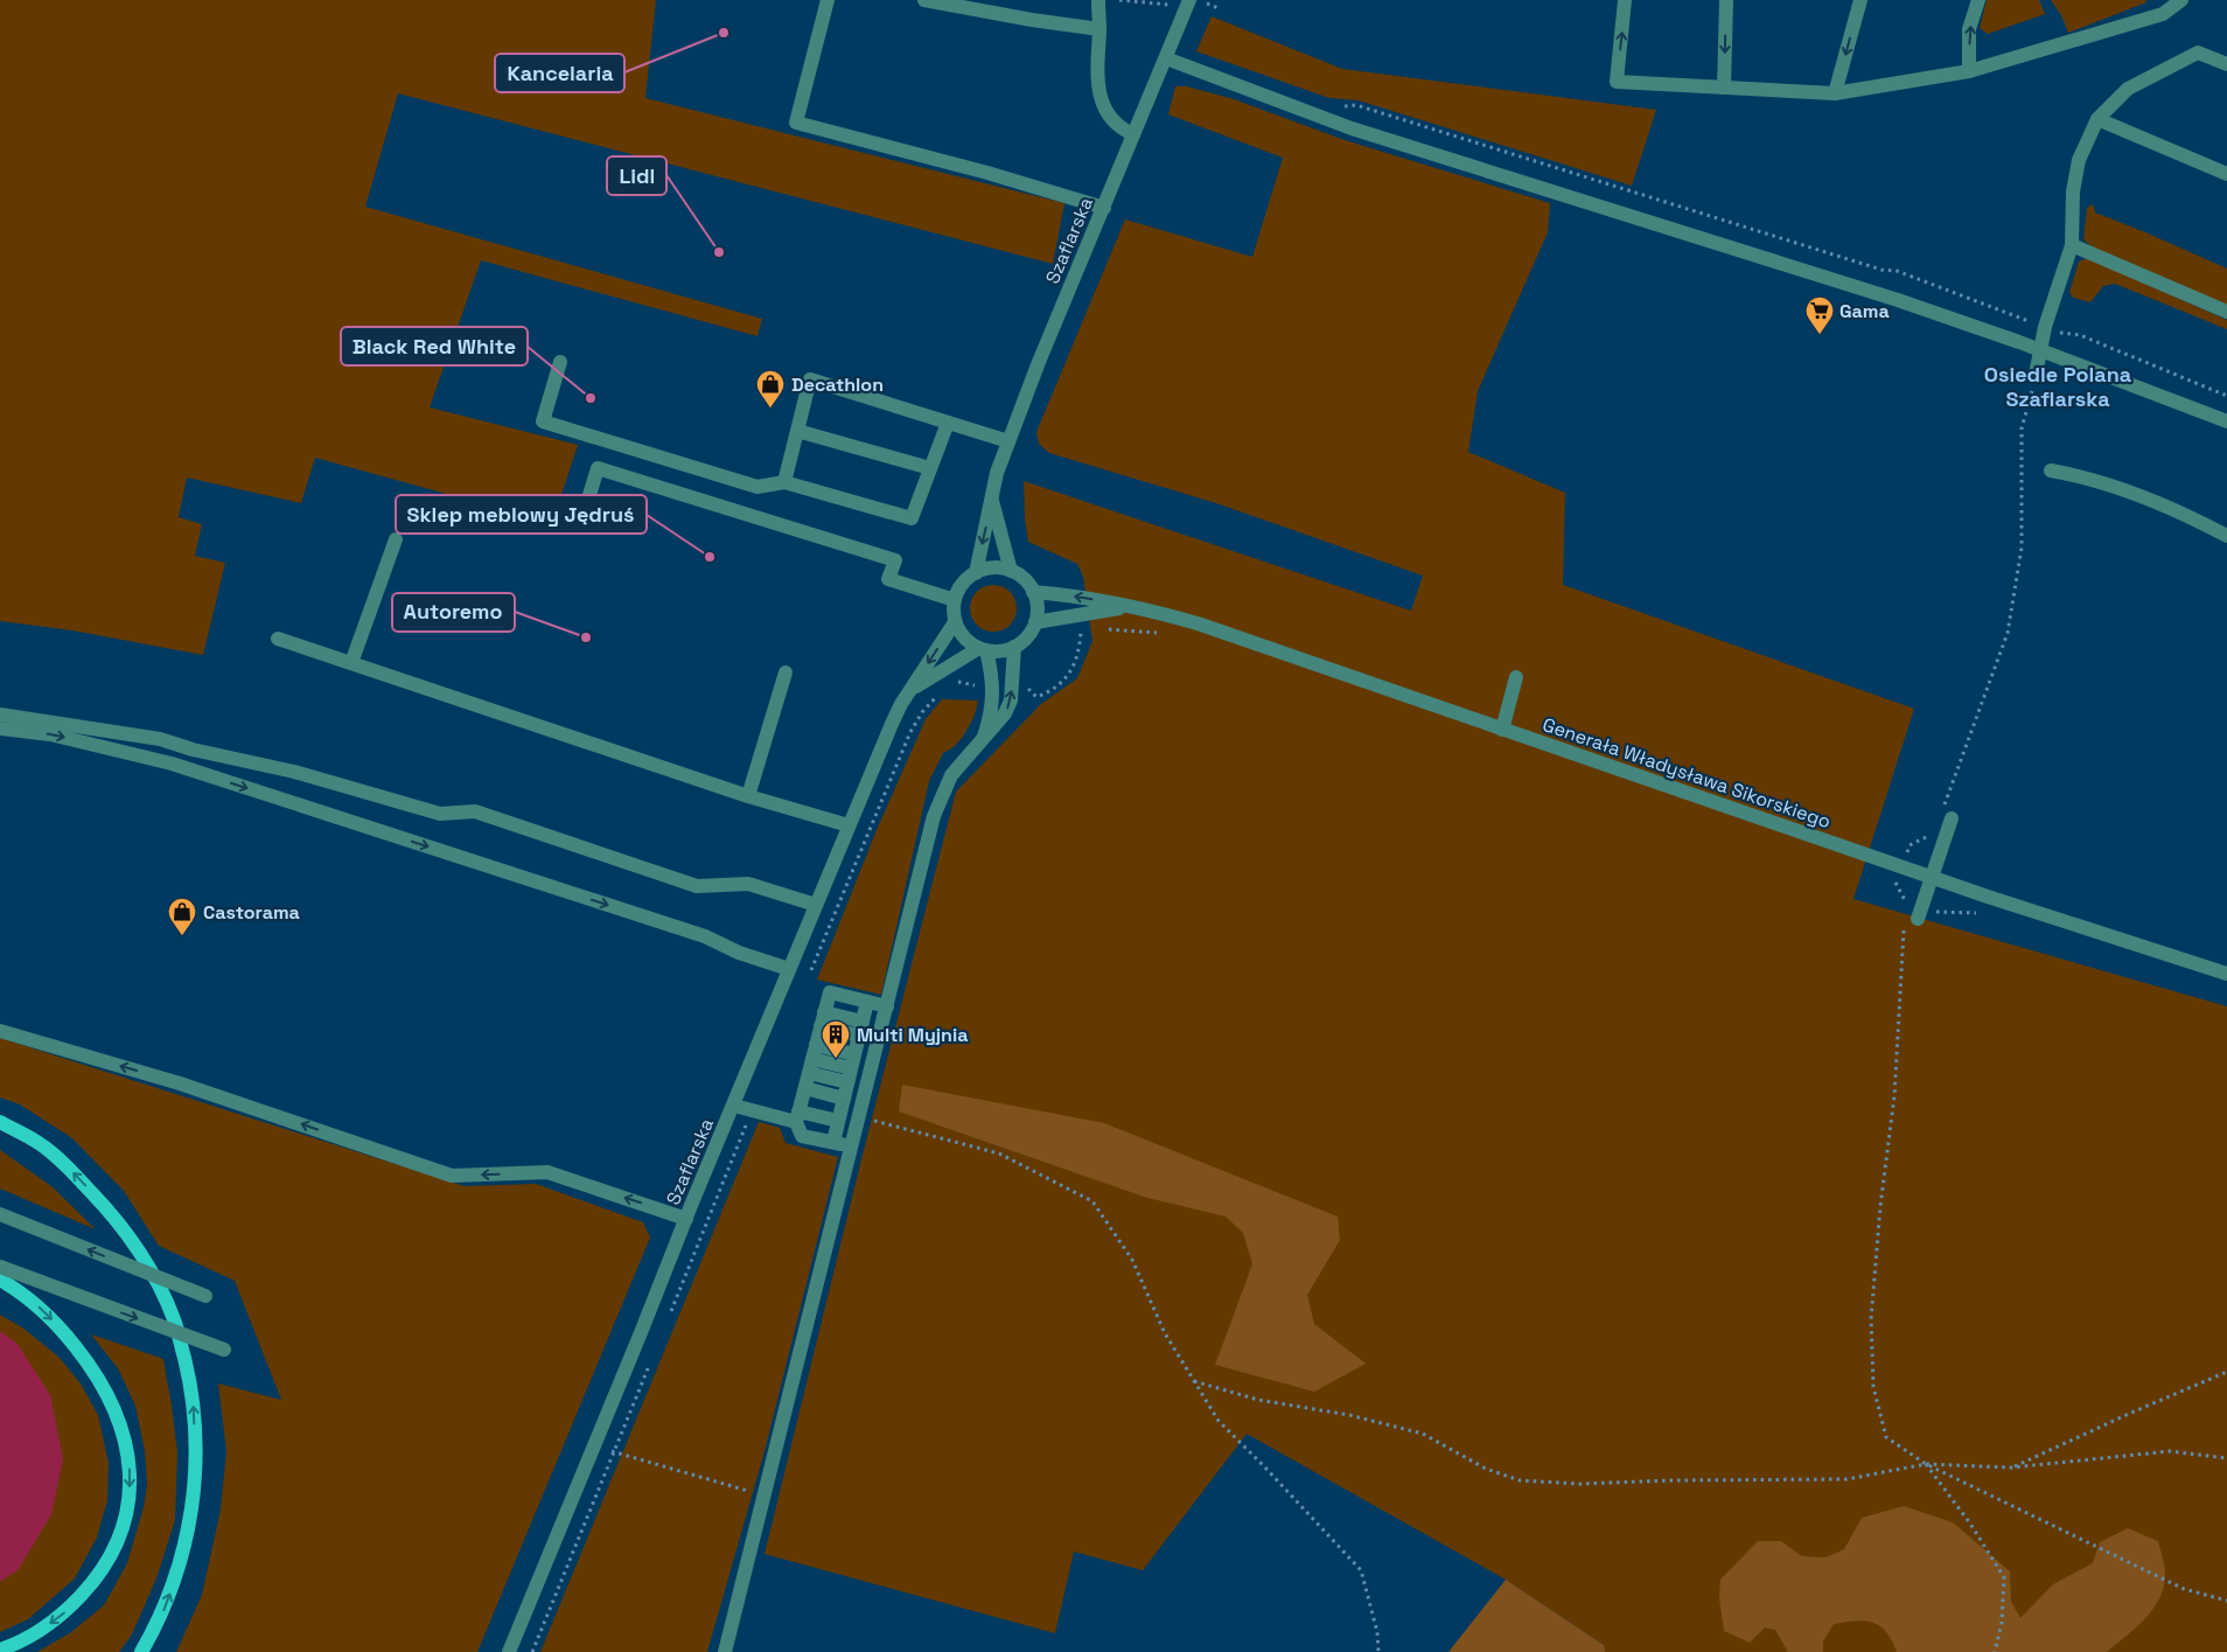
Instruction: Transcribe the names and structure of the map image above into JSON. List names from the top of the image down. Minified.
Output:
{"streets":{"street":["Szaflarska","Generała Władysława Sikorskiego"]},"crossings":[["Szaflarska","Generała Władysława Sikorskiego"]],"districts":["Osiedle Polana Szaflarska"],"places":{"other":["Kancelaria","Lidl","Black Red White","Sklep meblowy Jędruś","Autoremo"],"supermarket":["Gama"],"shop":["Decathlon","Castorama"],"building":["Multi Myjnia"]}}
